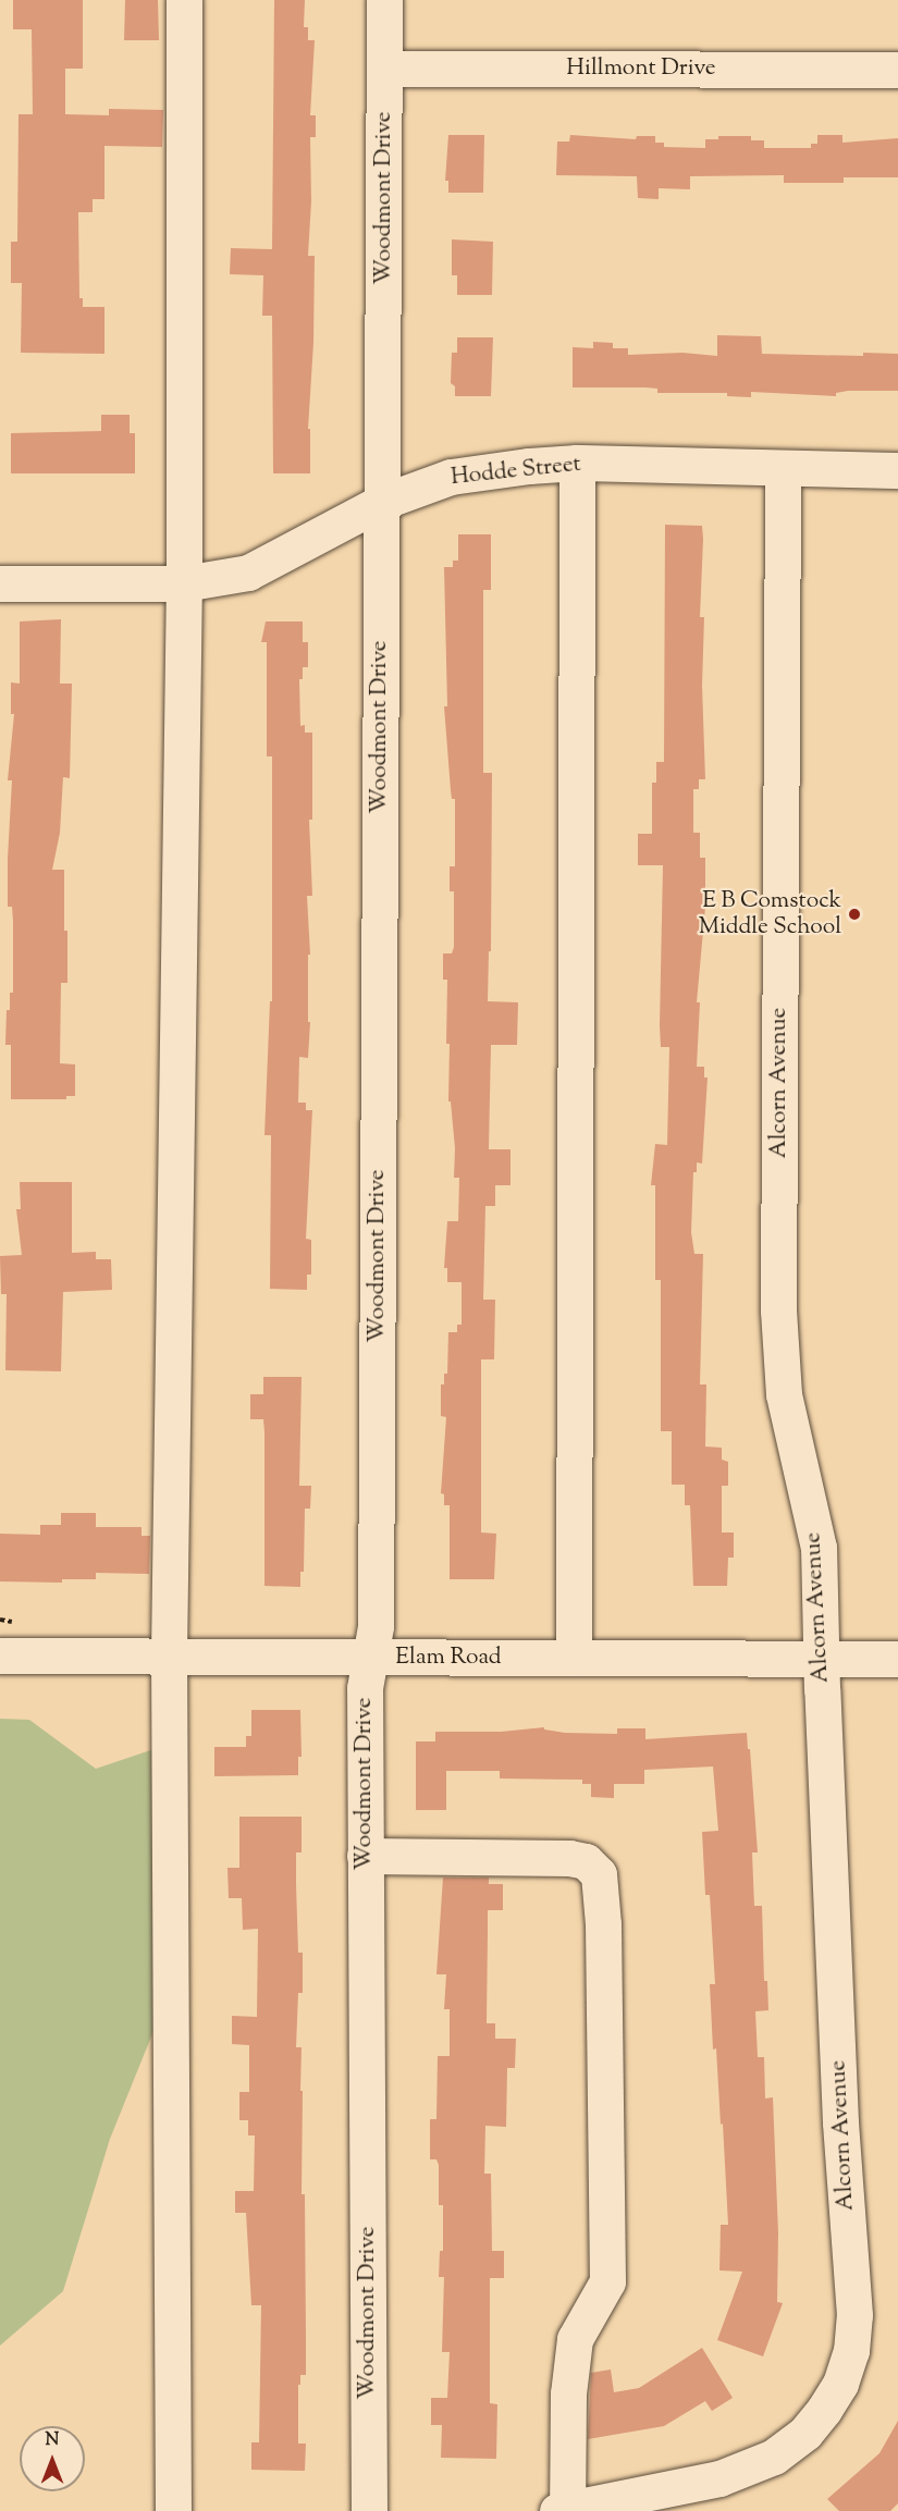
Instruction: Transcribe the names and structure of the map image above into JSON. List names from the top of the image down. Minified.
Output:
{"streets":{"street":["Hillmont Drive","Woodmont Drive","Hodde Street","Alcorn Avenue","Elam Road"]},"crossings":[["Hillmont Drive","Woodmont Drive"],["Woodmont Drive","Hodde Street"],["Woodmont Drive","Elam Road"],["Hodde Street","Alcorn Avenue"],["Alcorn Avenue","Elam Road"]],"places":["E B Comstock Middle School"],"north":"top"}
